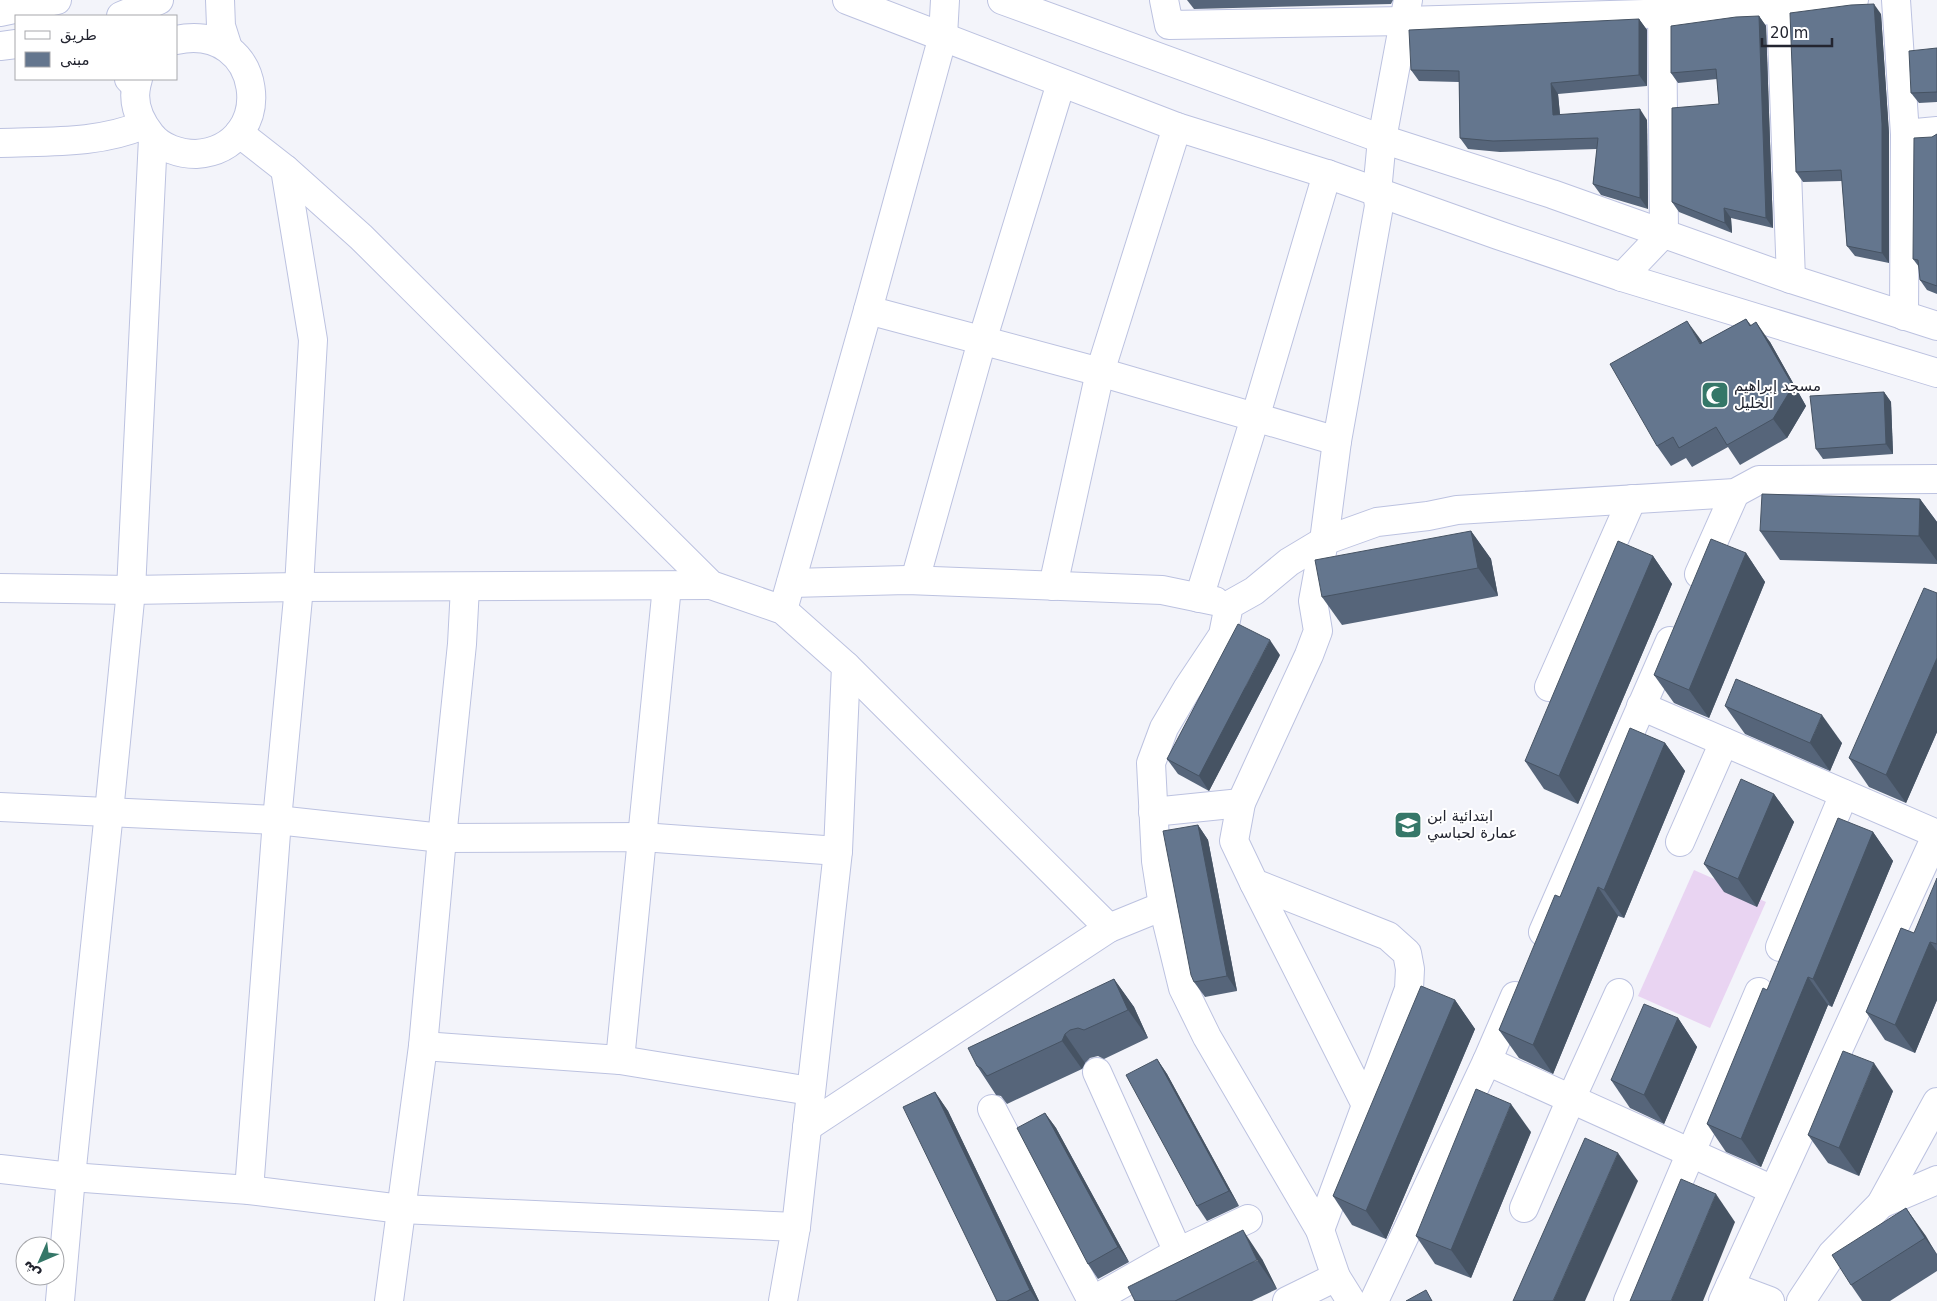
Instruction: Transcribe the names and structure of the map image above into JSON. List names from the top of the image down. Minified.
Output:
{"places":{"mosque":["مسجد إبراهيم الخليل"],"school or university":["ابتدائية ابن عمارة لحباسي"]},"legend":["طريق","مبنى"],"scale_bar":"20 m","north":"bottom left"}
